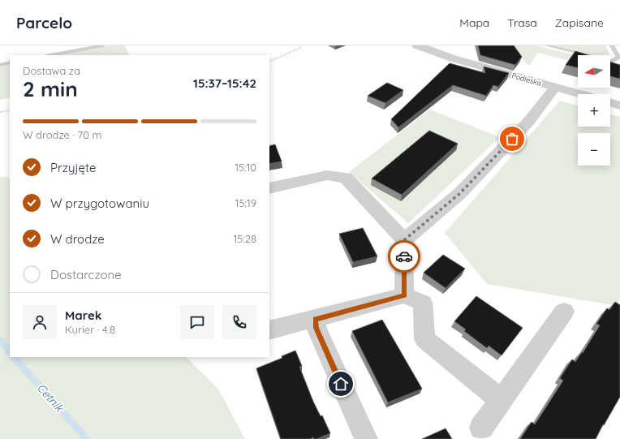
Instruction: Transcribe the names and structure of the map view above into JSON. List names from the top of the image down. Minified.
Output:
{"streets":{"street":["Podleska"]},"water":["Cetnik"],"north":"left","page":{"header":"Parcelo","nav":["Mapa","Trasa","Zapisane"],"map_buttons":["+","−"],"heading":["2 min","Dostawa za","15:37–15:42"],"panel":["Marek","Kurier · 4.8"],"bar":"W drodze · 70 m","list":[["Przyjęte","15:10"],["W przygotowaniu","15:19"],["W drodze","15:28"],"Dostarczone"]}}
